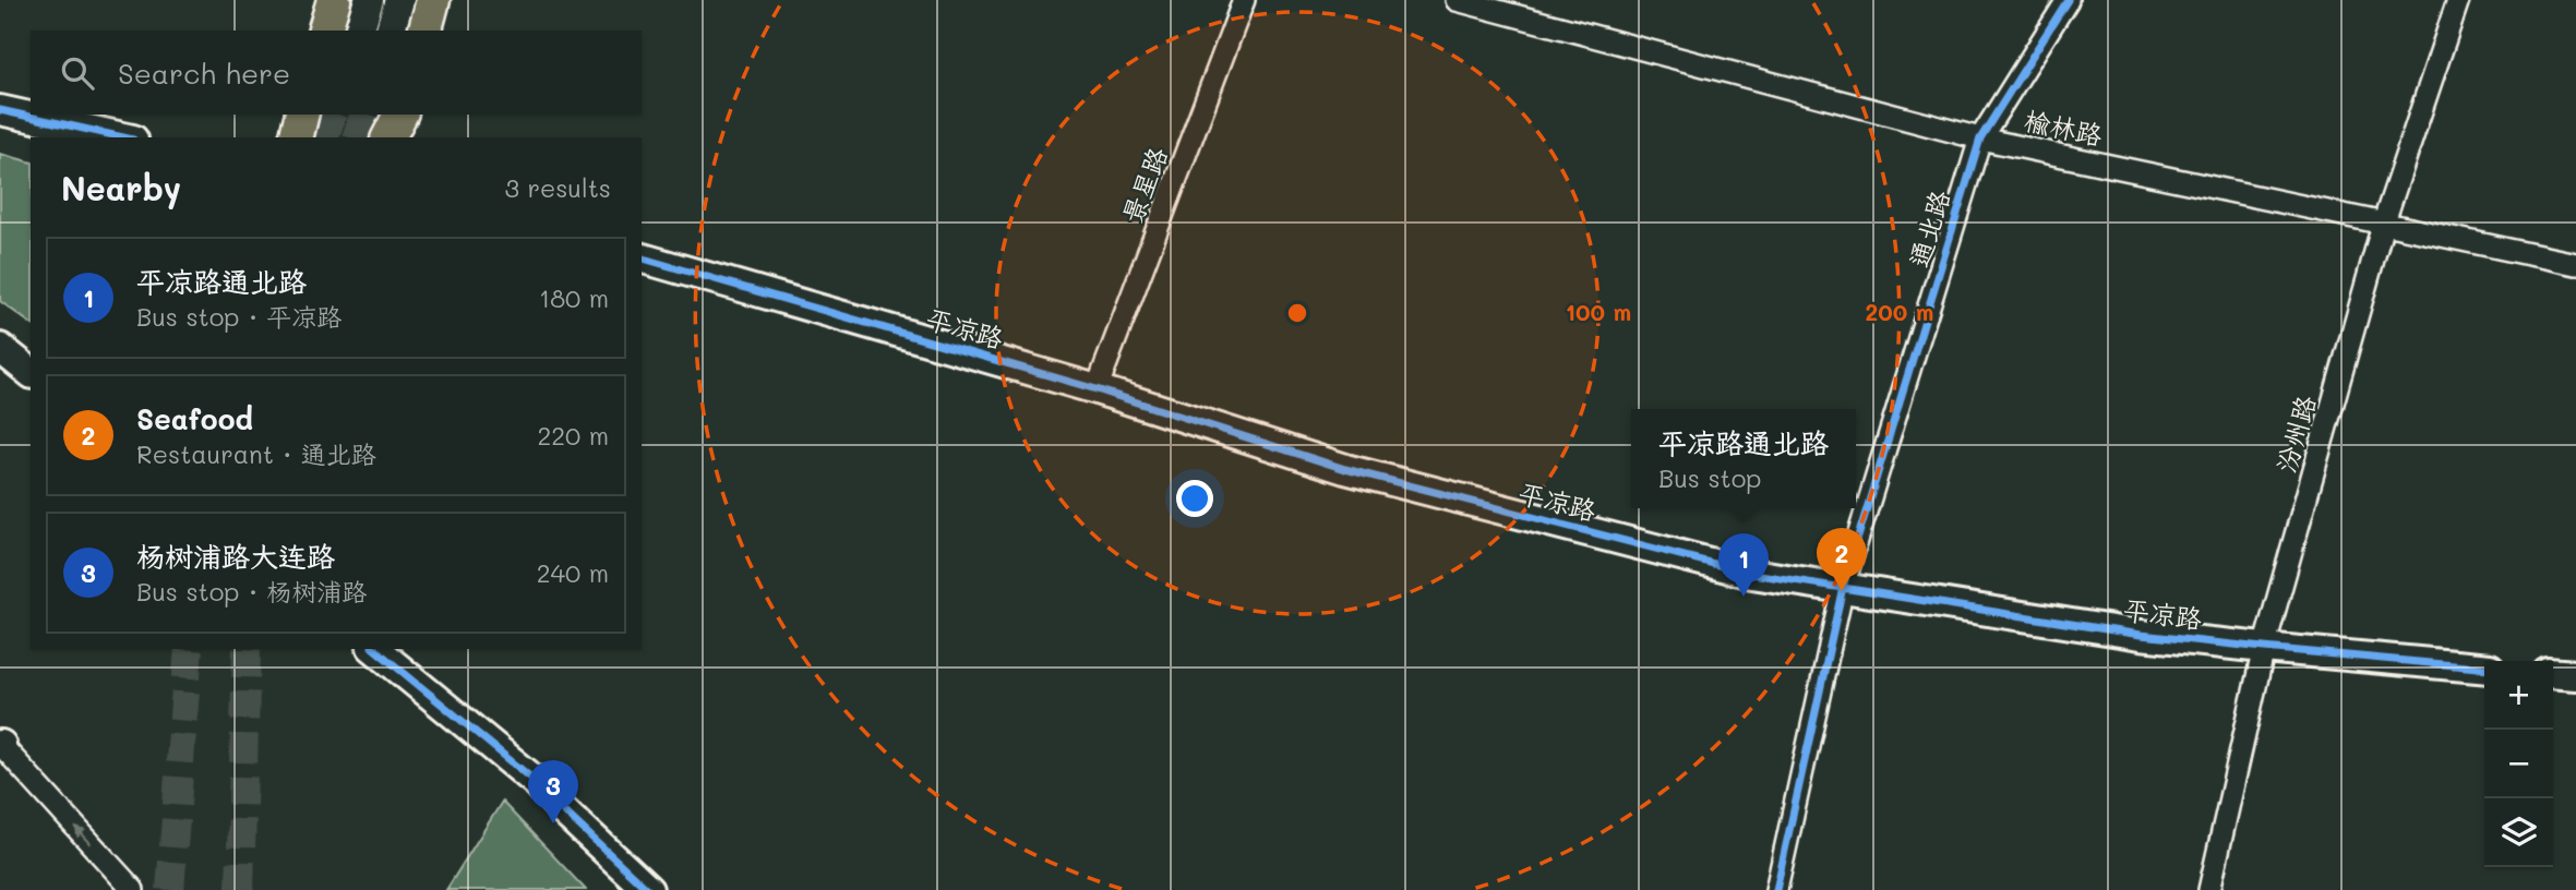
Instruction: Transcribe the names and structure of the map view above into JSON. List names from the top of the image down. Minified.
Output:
{"streets":{"main road":["平凉路"],"street":["榆林路","景星路","通北路","汾州路"]},"crossings":[["榆林路","通北路"],["榆林路","汾州路"],["景星路","平凉路"],["通北路","平凉路"],["平凉路","汾州路"]],"page":{"search":"Search here","heading":["Nearby","3 results"],"list":[{"mark":"1","name":"平凉路通北路","note":"Bus stop · 平凉路","value":"180 m"},{"mark":"2","name":"Seafood","note":"Restaurant · 通北路","value":"220 m"},{"mark":"3","name":"杨树浦路大连路","note":"Bus stop · 杨树浦路","value":"240 m"}],"popup":["平凉路通北路","Bus stop"],"pins":["2","1","3"],"map_buttons":["+","−"]},"rings":["100 m","200 m"]}
